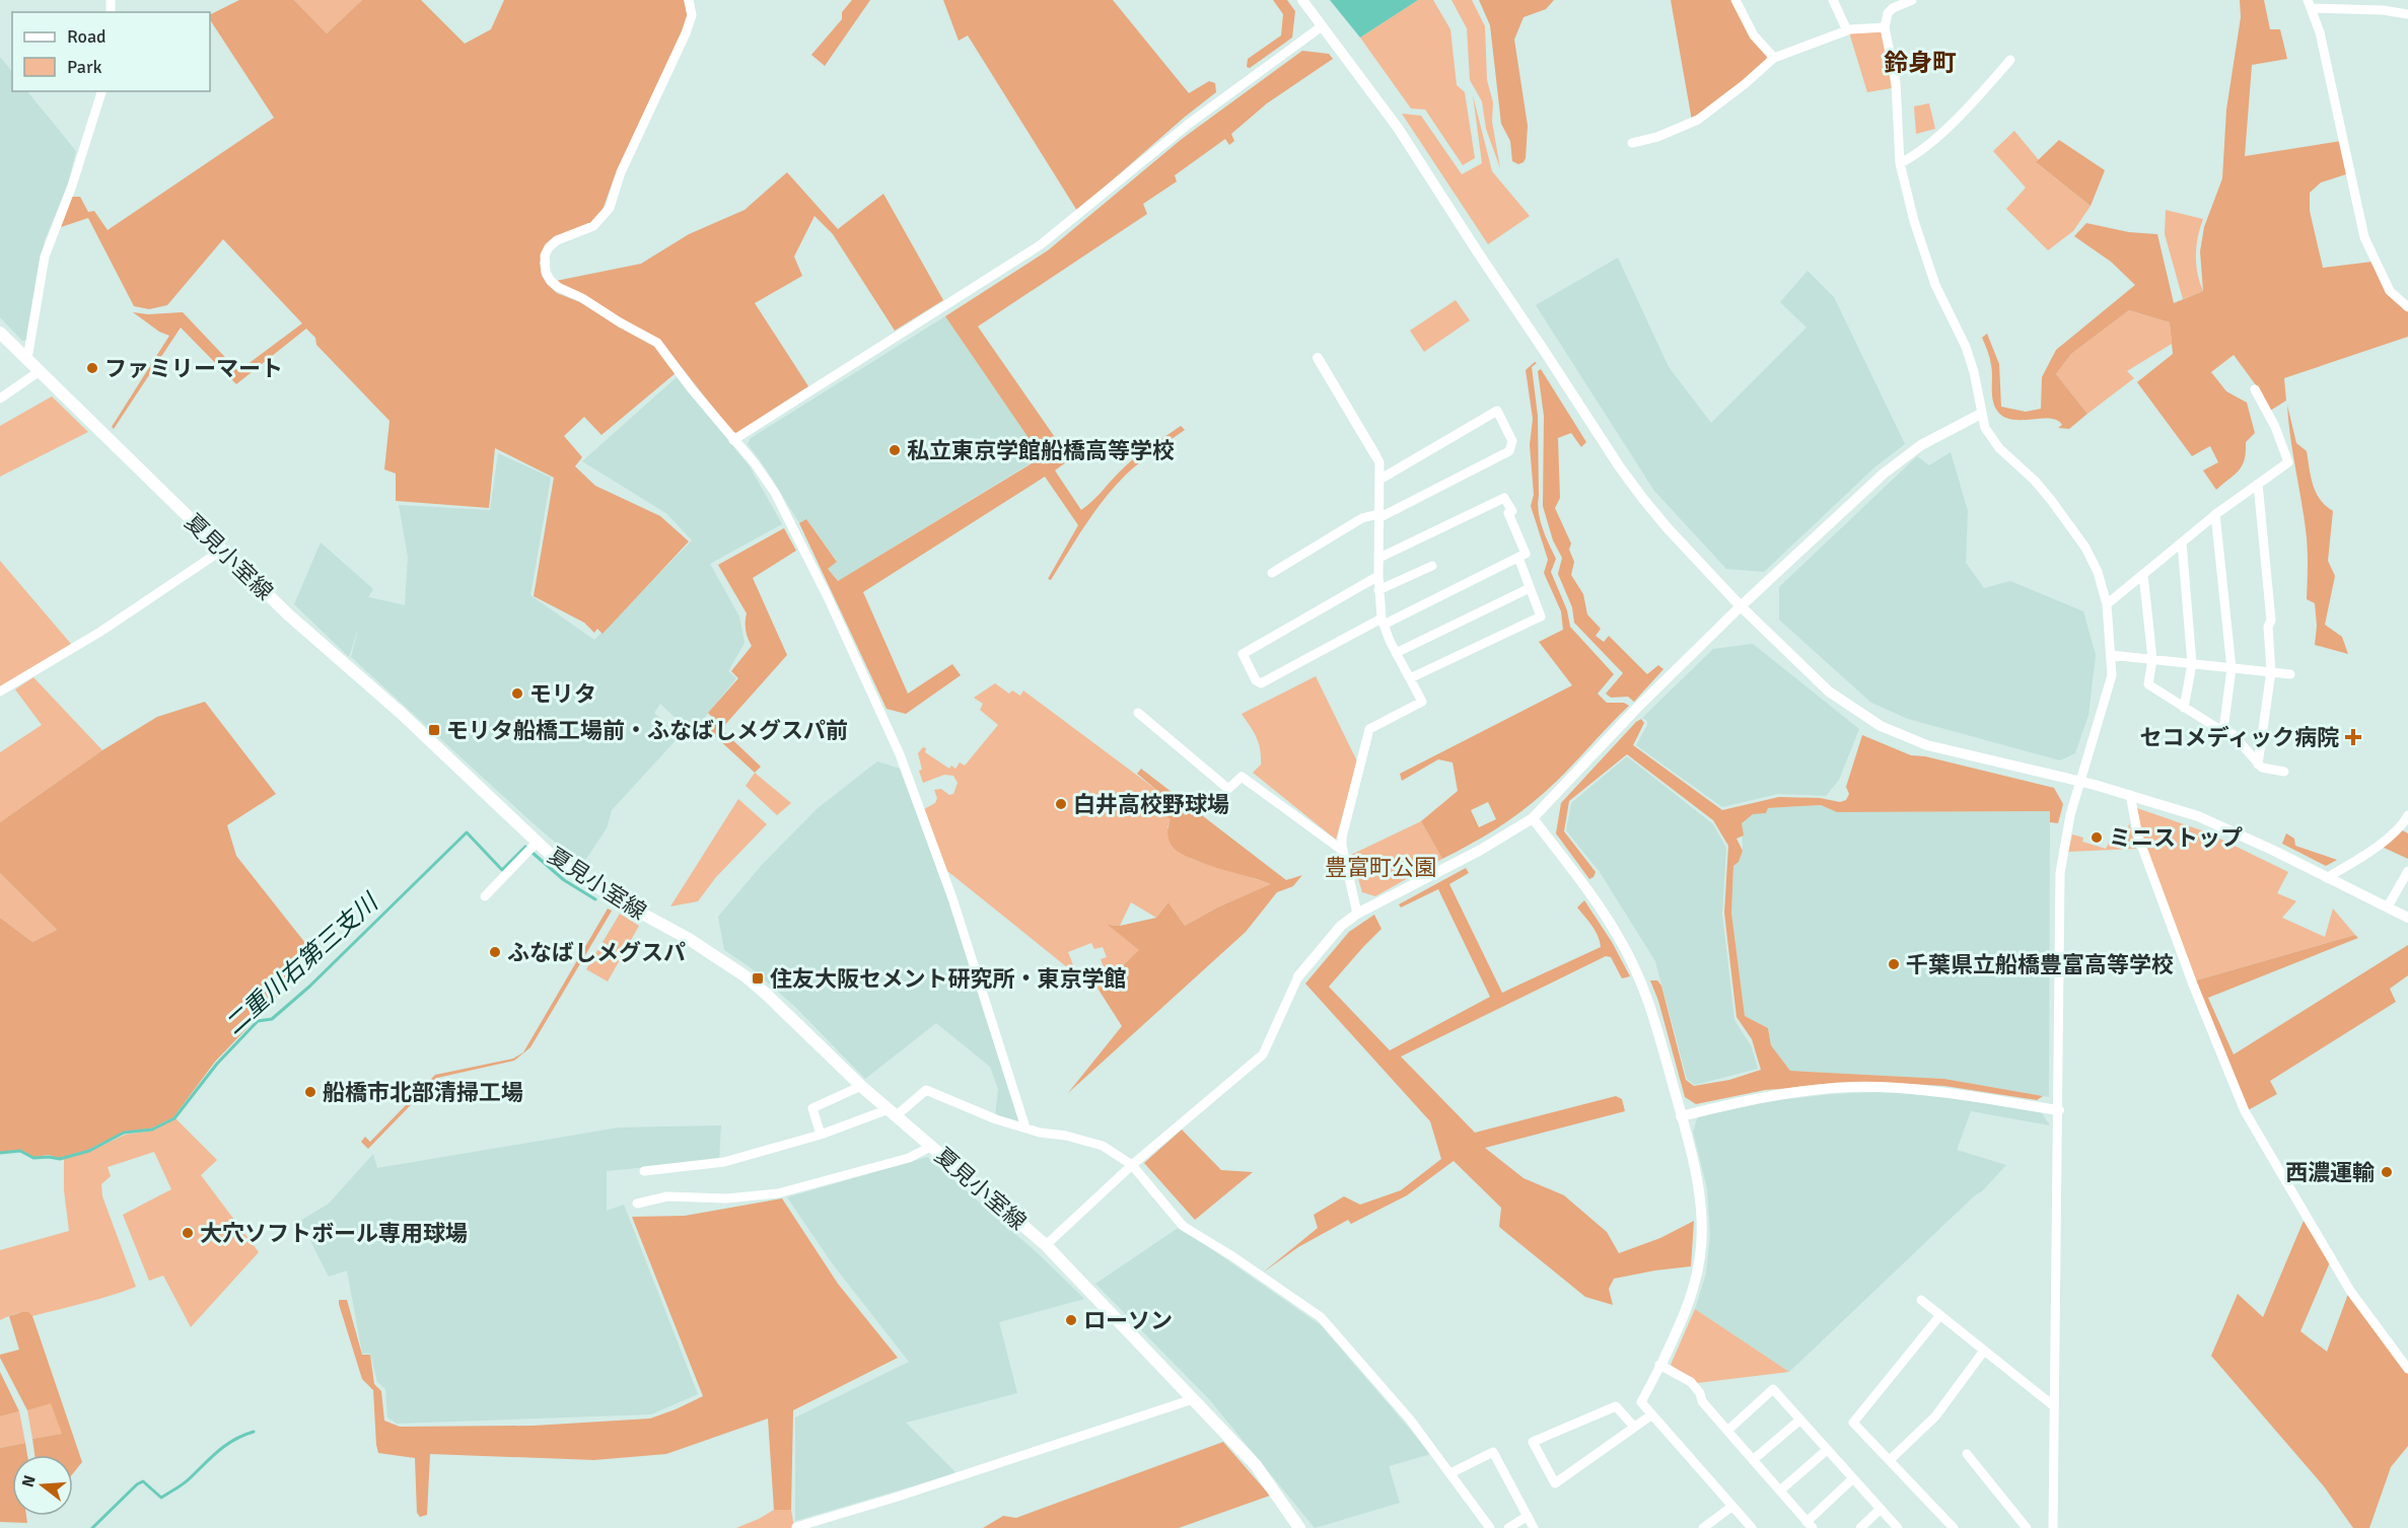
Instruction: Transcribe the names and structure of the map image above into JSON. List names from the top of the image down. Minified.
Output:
{"streets":{"main road":["夏見小室線"]},"districts":["鈴身町"],"water":["二重川右第三支川"],"parks":["豊富町公園"],"places":{"other":["ファミリーマート","私立東京学館船橋高等学校","モリタ","白井高校野球場","ミニストップ","ふなばしメグスパ","千葉県立船橋豊富高等学校","船橋市北部清掃工場","西濃運輸","大穴ソフトボール専用球場","ローソン"],"transit":["モリタ船橋工場前・ふなばしメグスパ前","住友大阪セメント研究所・東京学館"],"health":["セコメディック病院"]},"legend":["Road","Park"],"north":"left"}
